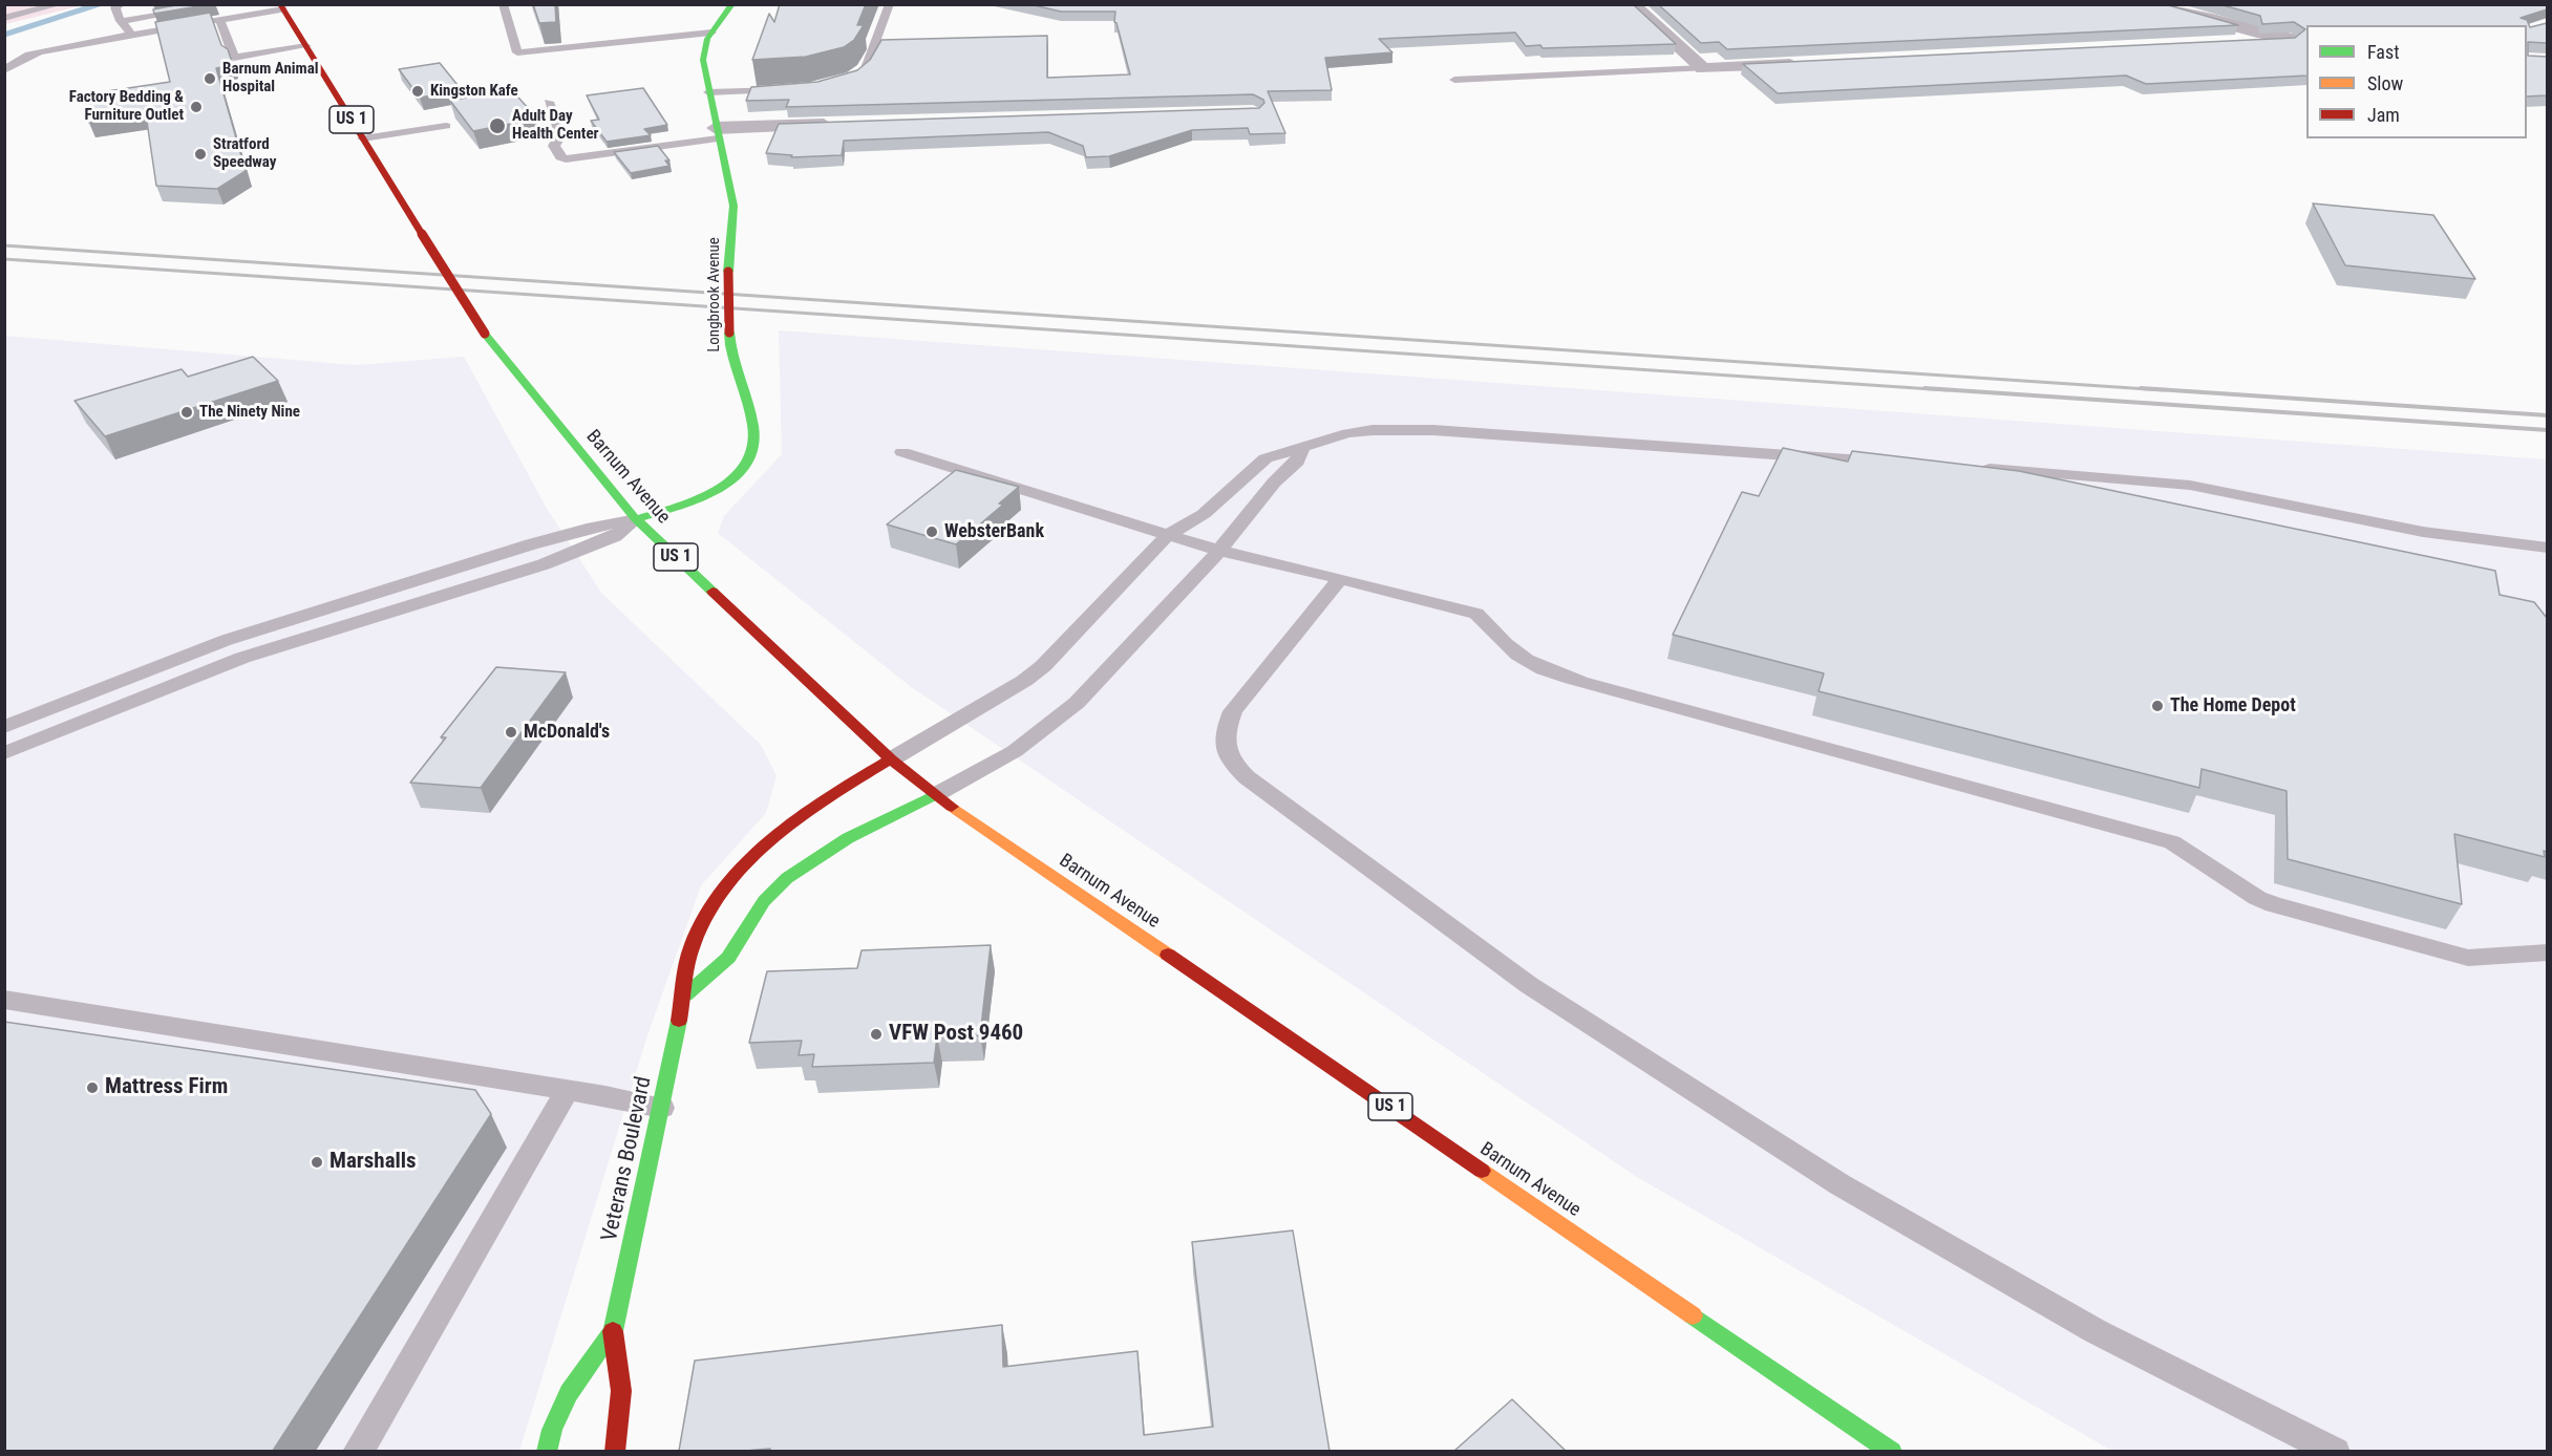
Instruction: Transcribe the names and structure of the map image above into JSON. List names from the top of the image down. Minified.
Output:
{"streets":{"main road":["US 1","Longbrook Avenue","Barnum Avenue","Veterans Boulevard"]},"crossings":[["US 1","Barnum Avenue"],["Longbrook Avenue","Barnum Avenue"],["Barnum Avenue","Veterans Boulevard"]],"places":["Barnum Animal Hospital","Kingston Kafe","Factory Bedding & Furniture Outlet","Adult Day Health Center","Stratford Speedway","The Ninety Nine","WebsterBank","The Home Depot","McDonald's","VFW Post 9460","Mattress Firm","Marshalls"],"legend":["Fast","Slow","Jam"]}
